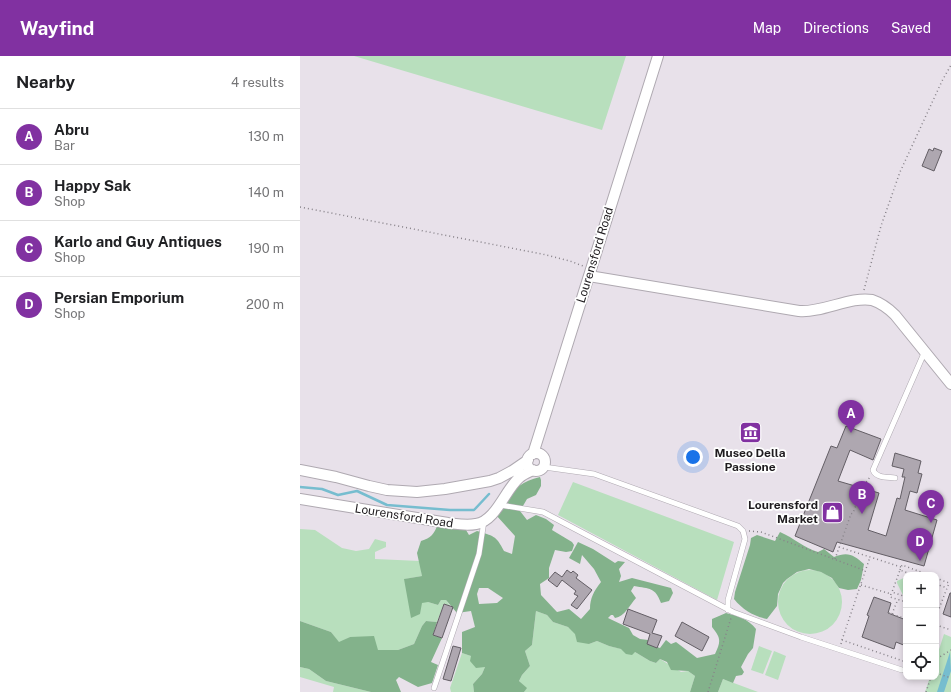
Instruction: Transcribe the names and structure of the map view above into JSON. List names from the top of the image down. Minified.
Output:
{"streets":{"street":["Lourensford Road"]},"places":{"museum":["Museo Della Passione"],"shop":["Lourensford Market"]},"page":{"header":"Wayfind","nav":["Map","Directions","Saved"],"heading":["Nearby","4 results"],"list":[{"mark":"A","name":"Abru","note":"Bar","value":"130 m"},{"mark":"B","name":"Happy Sak","note":"Shop","value":"140 m"},{"mark":"C","name":"Karlo and Guy Antiques","note":"Shop","value":"190 m"},{"mark":"D","name":"Persian Emporium","note":"Shop","value":"200 m"}],"pins":["A","B","C","D"],"map_buttons":["+","−"]}}
